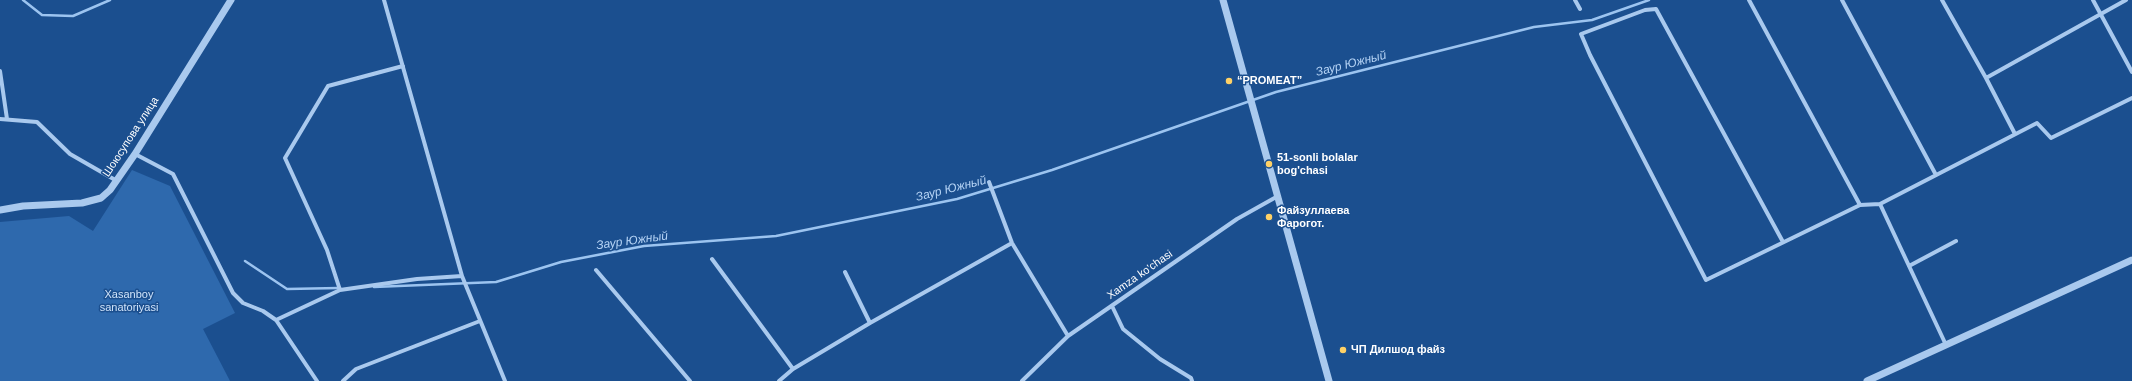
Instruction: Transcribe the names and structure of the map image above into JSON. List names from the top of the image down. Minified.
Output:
{"streets":{"street":["Шоюсупова улица","Xamza ko'chasi"]},"water":["Заур Южный"],"parks":["Xasanboy sanatoriyasi"],"places":["“PROMEAT”","51-sonli bolalar bog'chasi","Файзуллаева Фарогот.","ЧП Дилшод файз"]}
